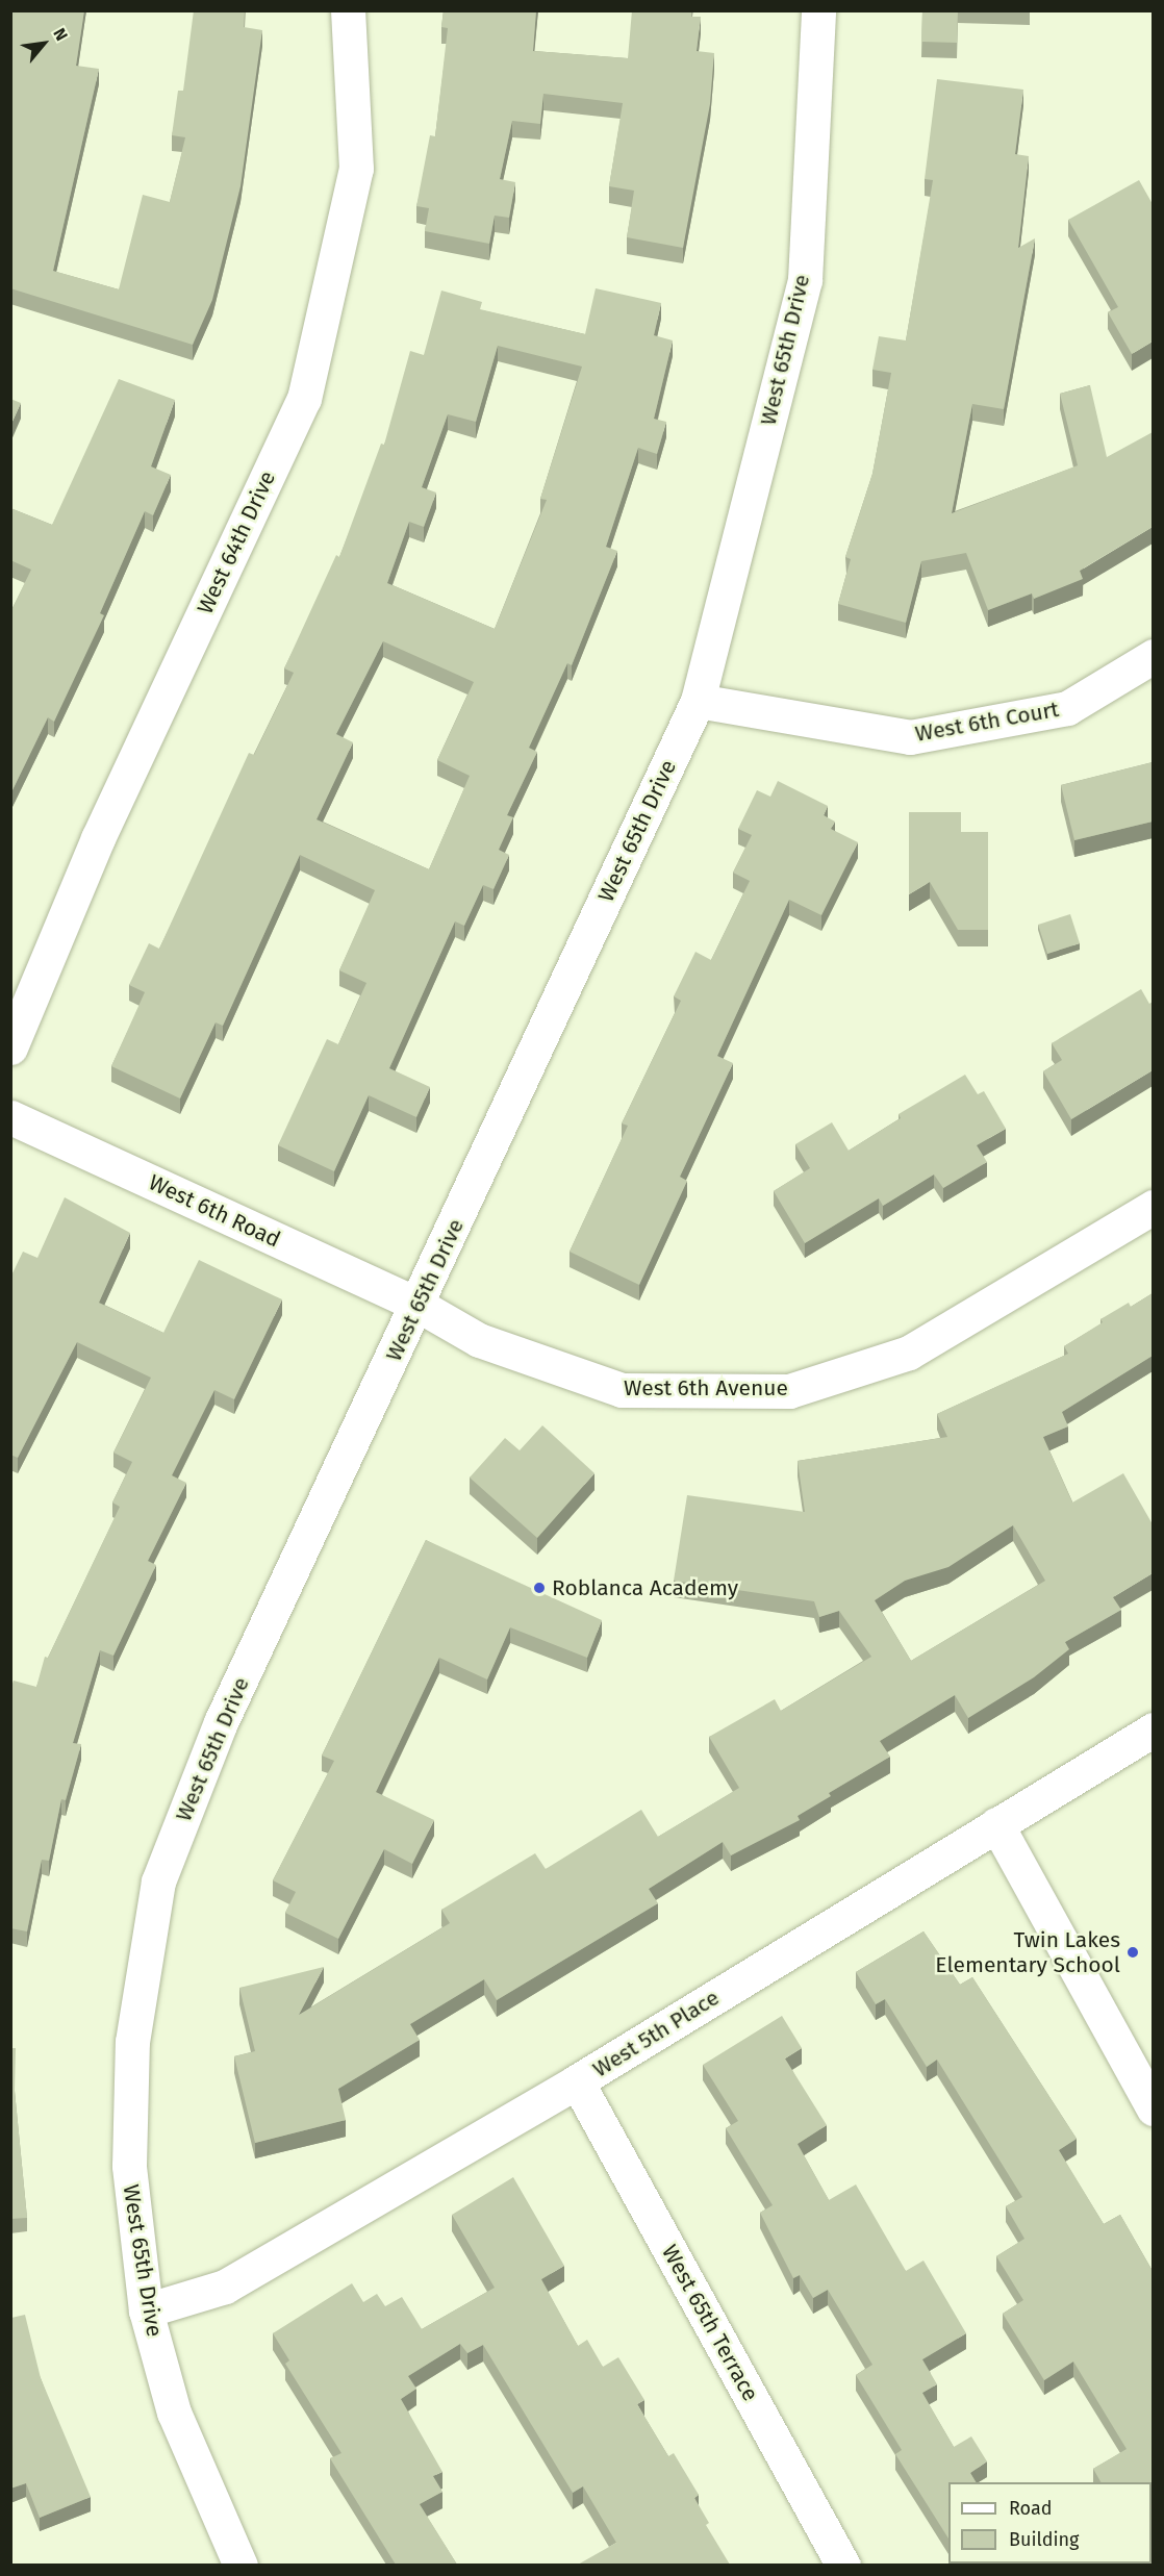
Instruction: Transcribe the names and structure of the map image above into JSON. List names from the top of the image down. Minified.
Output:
{"streets":{"street":["West 65th Drive","West 64th Drive","West 6th Court","West 6th Road","West 6th Avenue","West 5th Place","West 65th Terrace"]},"crossings":[["West 65th Drive","West 6th Court"],["West 65th Drive","West 6th Road"],["West 65th Drive","West 6th Avenue"],["West 65th Drive","West 5th Place"],["West 6th Road","West 6th Avenue"],["West 5th Place","West 65th Terrace"]],"places":["Roblanca Academy","Twin Lakes Elementary School"],"legend":["Road","Building"],"north":"top right"}
